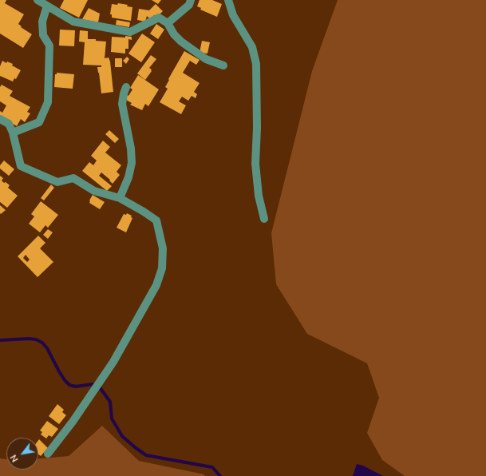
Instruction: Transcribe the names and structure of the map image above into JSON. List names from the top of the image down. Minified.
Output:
{"north":"bottom left"}
